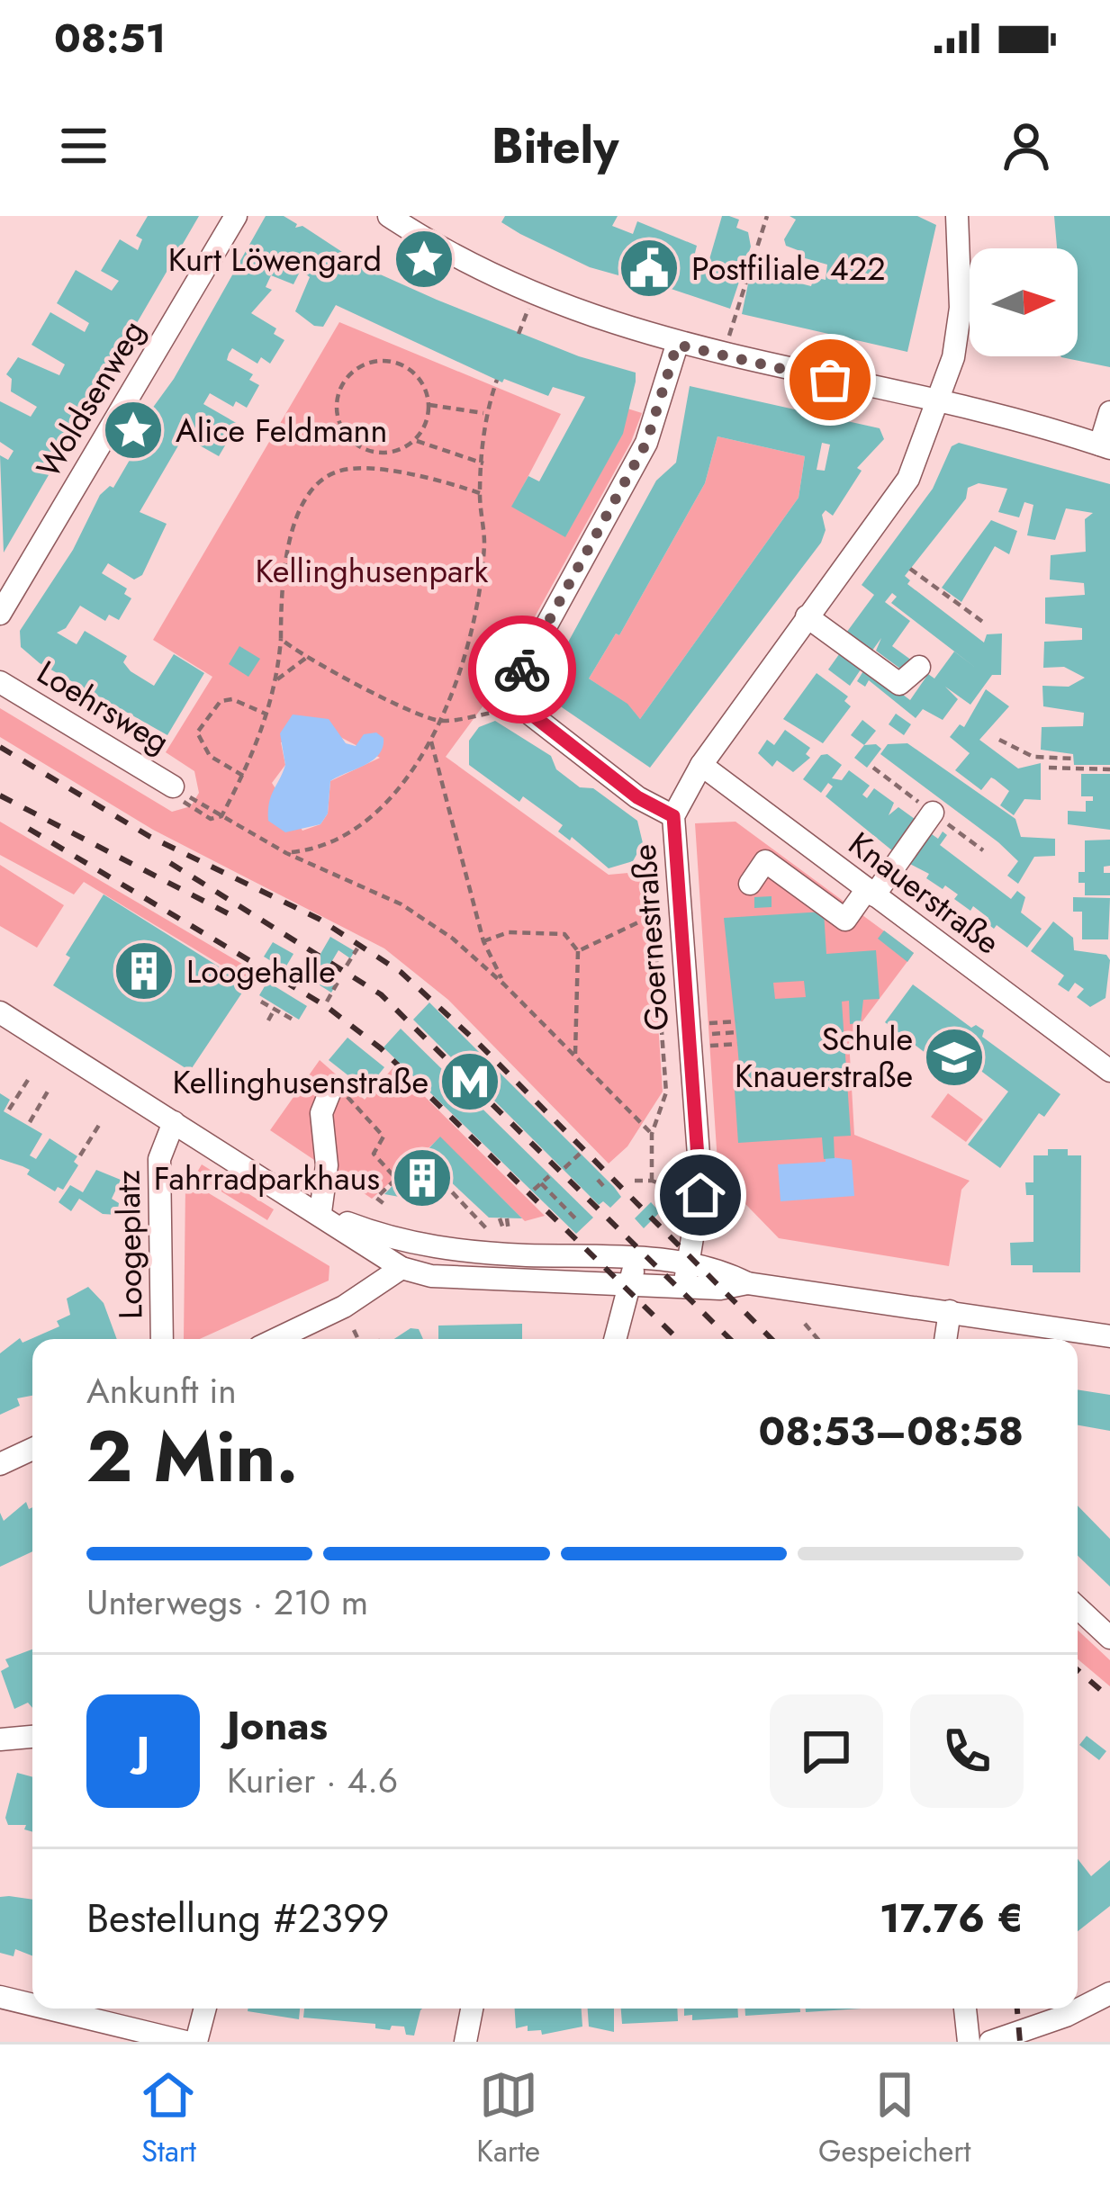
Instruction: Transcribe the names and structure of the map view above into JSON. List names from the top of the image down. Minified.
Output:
{"streets":{"street":["Woldsenweg","Loehrsweg","Knauerstraße","Goernestraße","Loogeplatz"]},"crossings":[["Knauerstraße","Goernestraße"]],"parks":["Kellinghusenpark"],"places":{"place":["Kurt Löwengard","Alice Feldmann"],"public building":["Postfiliale 422"],"building":["Loogehalle","Fahrradparkhaus"],"school or university":["Schule Knauerstraße"],"metro station":["Kellinghusenstraße"]},"north":"right","page":{"status":"08:51","header":"Bitely","heading":["2 Min.","Ankunft in","08:53–08:58"],"panel":["Jonas","Kurier · 4.6","Bestellung #2399","17.76 €"],"bar":"Unterwegs · 210 m","round":"J","tabs":["Start","Karte","Gespeichert"]}}
